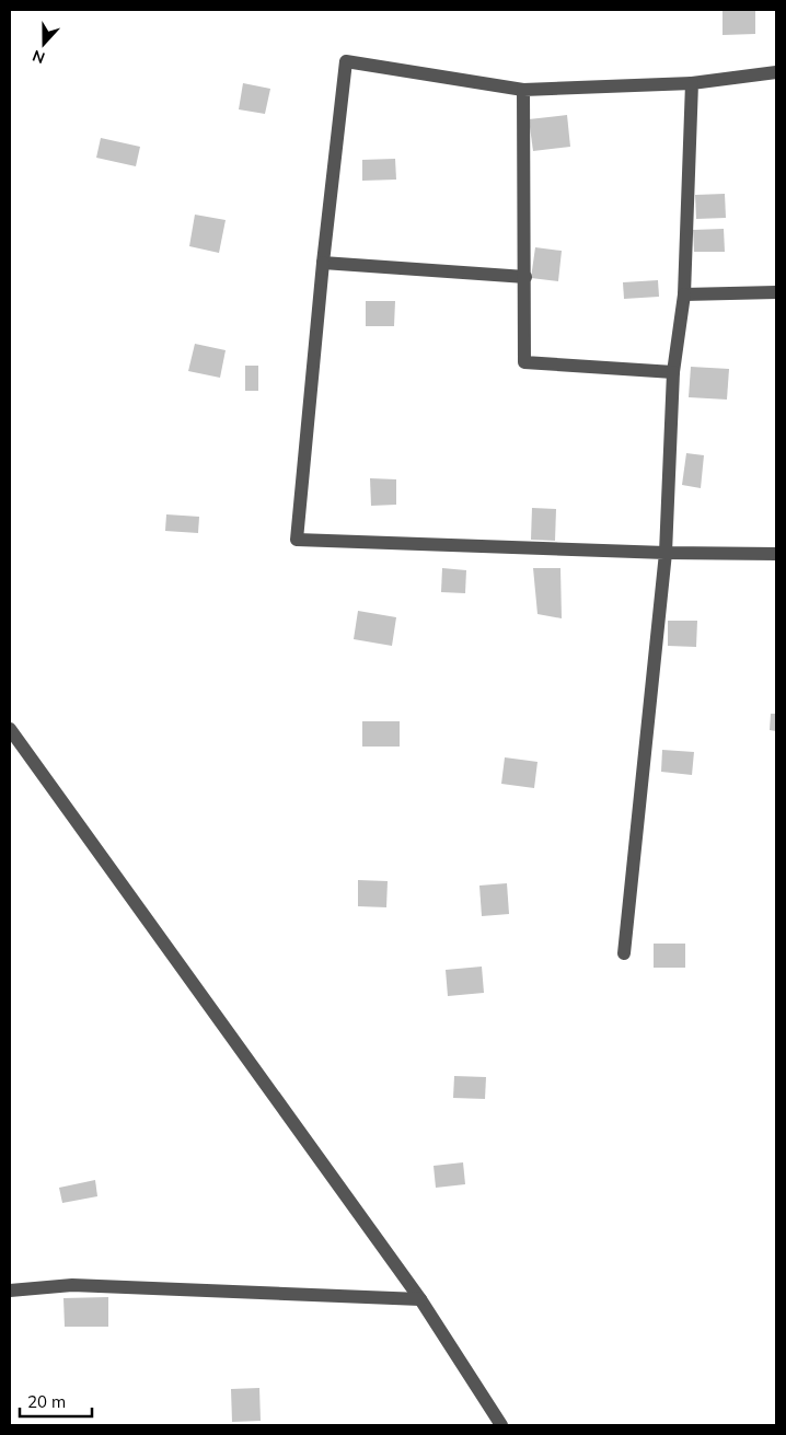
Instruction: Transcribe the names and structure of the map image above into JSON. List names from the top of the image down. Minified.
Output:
{"scale_bar":"20 m","north":"bottom"}
